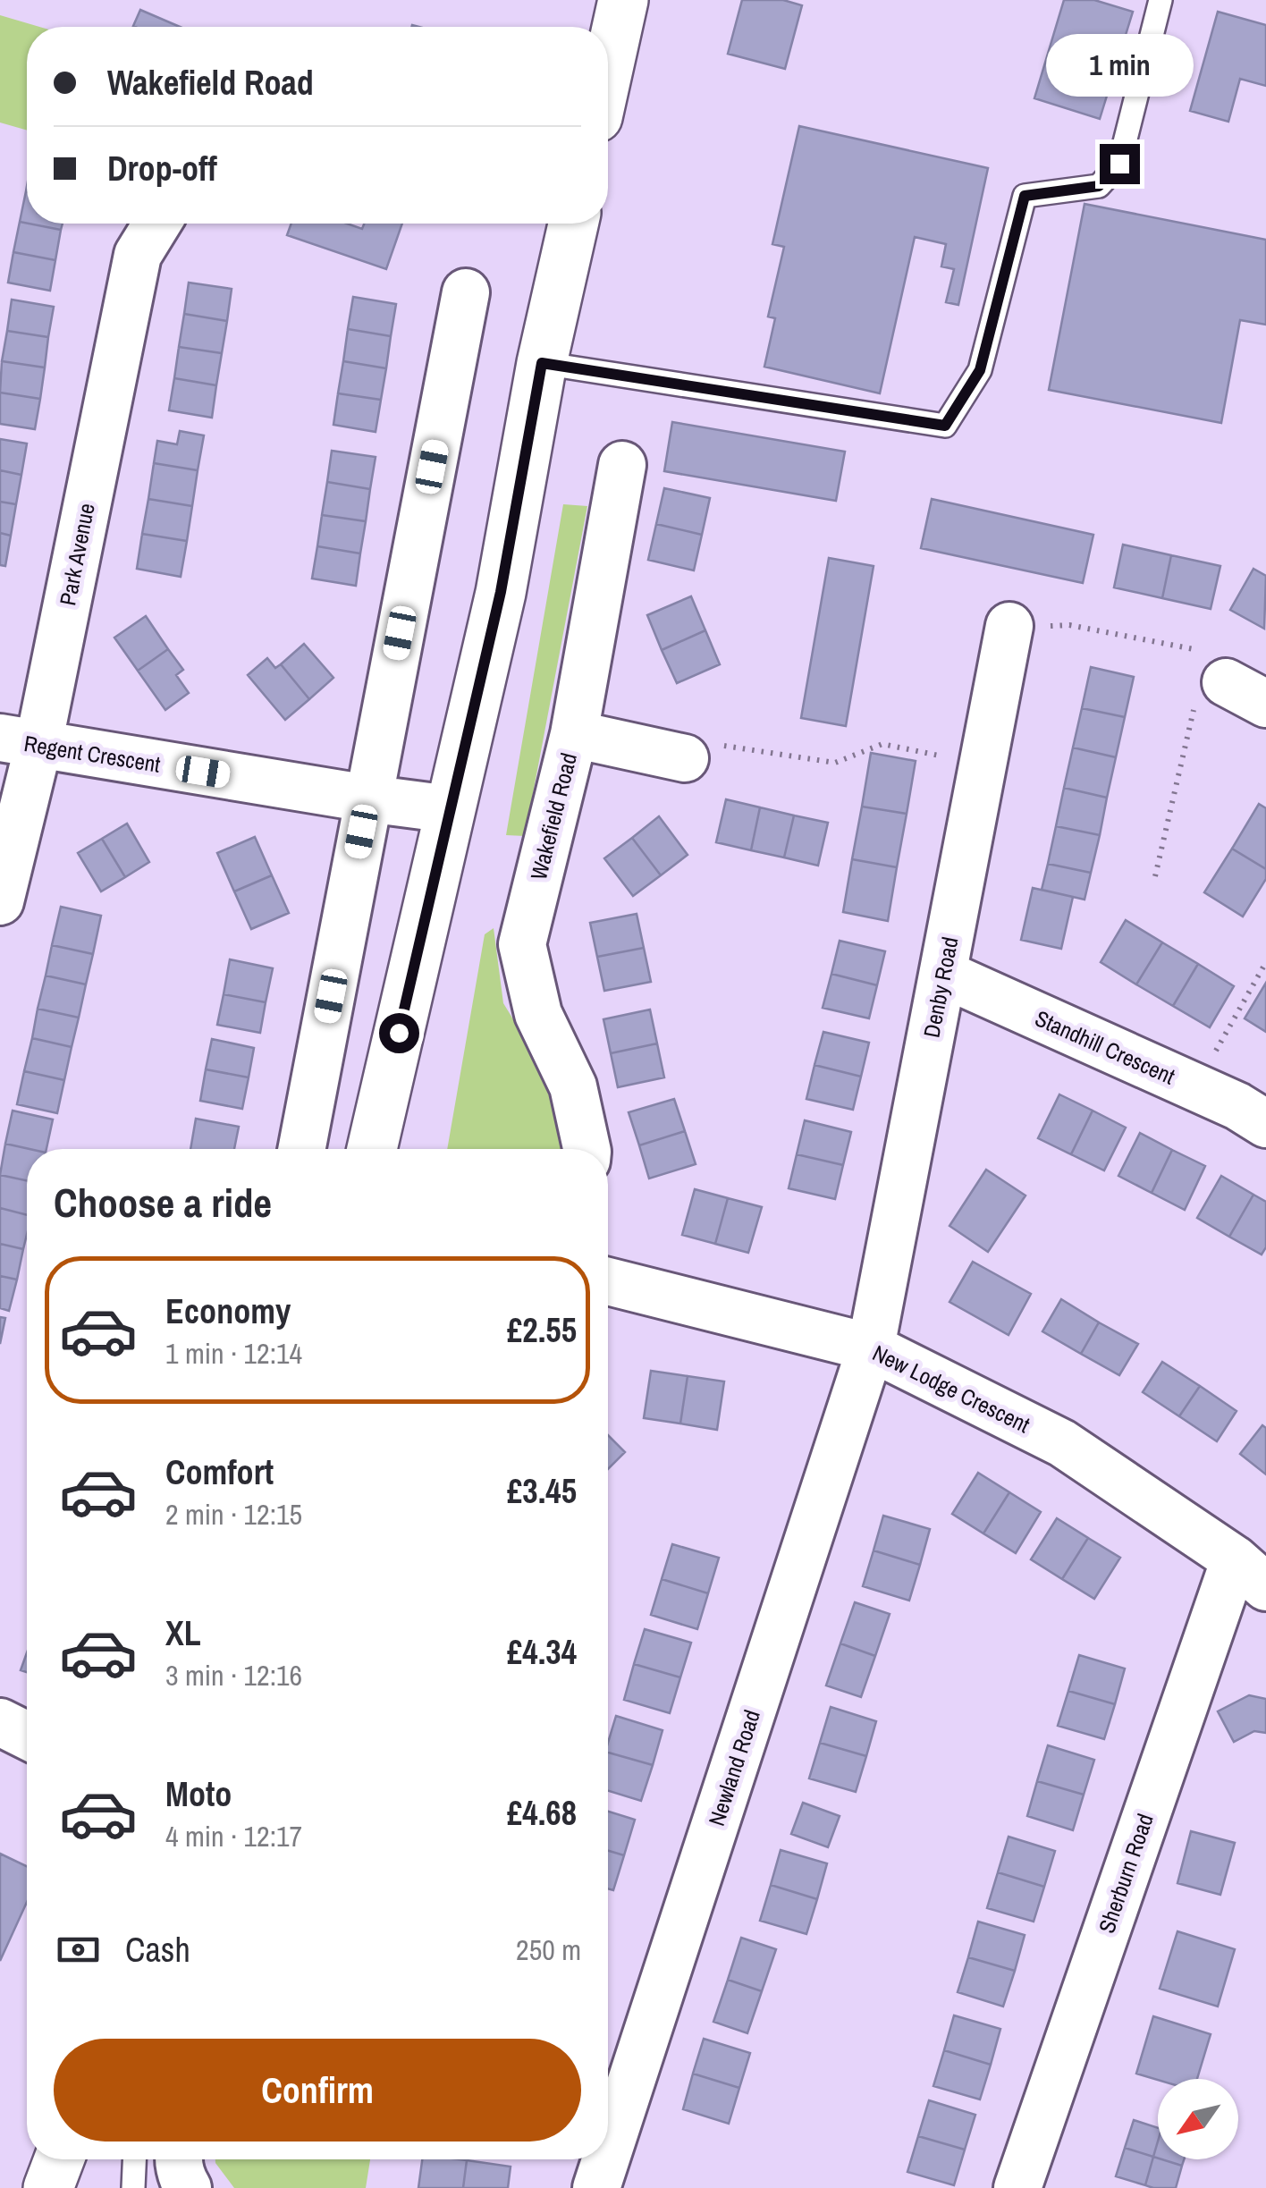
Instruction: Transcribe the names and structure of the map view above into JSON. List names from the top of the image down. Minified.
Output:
{"streets":{"street":["Park Avenue","Regent Crescent","Wakefield Road","Denby Road","Standhill Crescent","New Lodge Crescent","Newland Road","Sherburn Road"]},"crossings":[["Park Avenue","Regent Crescent"],["Denby Road","Standhill Crescent"],["Denby Road","New Lodge Crescent"],["Denby Road","Newland Road"],["New Lodge Crescent","Newland Road"],["New Lodge Crescent","Sherburn Road"]],"north":"bottom left","page":{"banner":["Wakefield Road","Drop-off"],"bubble":"1 min","heading":"Choose a ride","list":[{"name":"Economy","note":"1 min · 12:14","value":"£2.55"},{"name":"Comfort","note":"2 min · 12:15","value":"£3.45"},{"name":"XL","note":"3 min · 12:16","value":"£4.34"},{"name":"Moto","note":"4 min · 12:17","value":"£4.68"}],"pay":["Cash","250 m"],"buttons":"Confirm"}}
